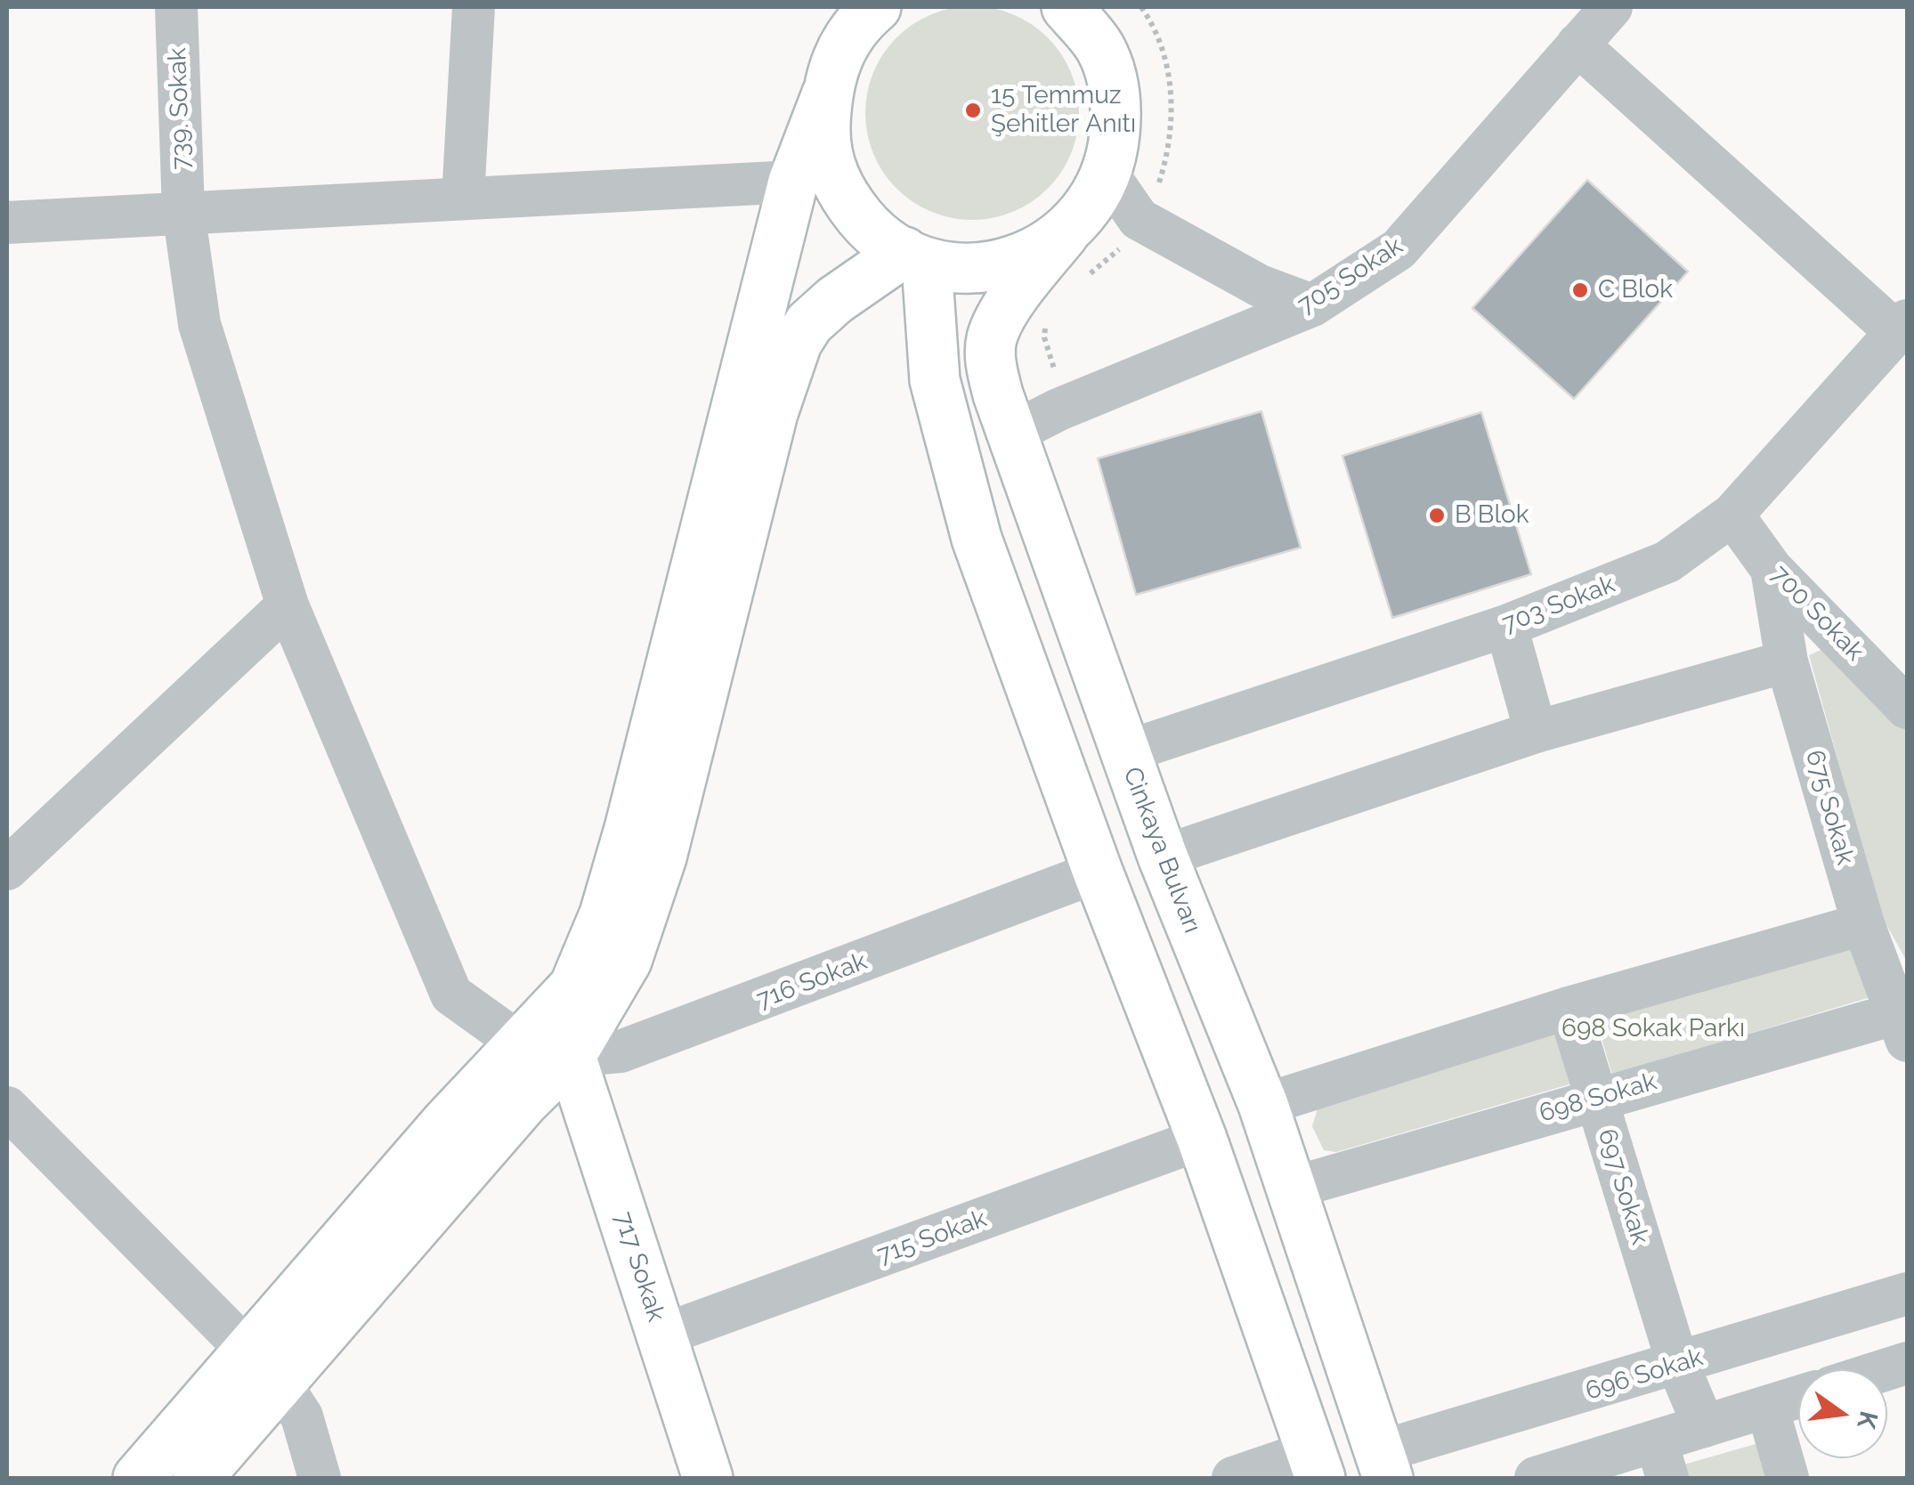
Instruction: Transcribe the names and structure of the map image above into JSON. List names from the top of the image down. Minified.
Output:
{"streets":{"main road":["Cinkaya Bulvarı","717 Sokak"],"street":["739. Sokak","705 Sokak","703 Sokak","700 Sokak","675 Sokak","716 Sokak","698 Sokak","697 Sokak","715 Sokak","696 Sokak"]},"crossings":[["739. Sokak","716 Sokak"],["705 Sokak","Cinkaya Bulvarı"],["703 Sokak","700 Sokak"],["703 Sokak","Cinkaya Bulvarı"],["700 Sokak","675 Sokak"],["675 Sokak","698 Sokak"],["Cinkaya Bulvarı","698 Sokak"],["Cinkaya Bulvarı","696 Sokak"],["716 Sokak","717 Sokak"],["698 Sokak","697 Sokak"],["697 Sokak","696 Sokak"],["715 Sokak","717 Sokak"]],"parks":["698 Sokak Parkı"],"places":["15 Temmuz Şehitler Anıtı","C Blok","B Blok"],"north":"right"}
